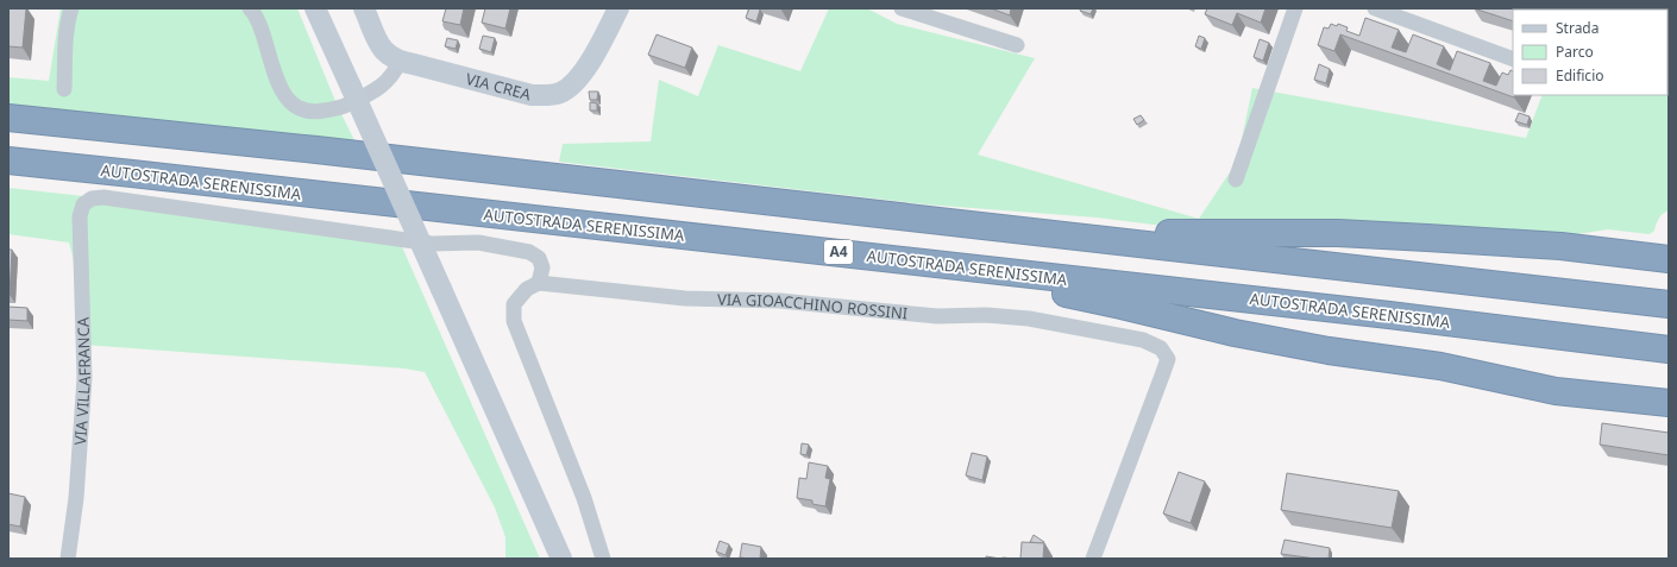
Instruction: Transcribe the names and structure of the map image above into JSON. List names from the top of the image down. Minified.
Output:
{"streets":{"highway":["AUTOSTRADA SERENISSIMA","A4"],"main road":["VIA CREA"],"street":["VIA GIOACCHINO ROSSINI","VIA VILLAFRANCA"]},"crossings":[["VIA GIOACCHINO ROSSINI","VIA VILLAFRANCA"]],"legend":["Strada","Parco","Edificio"]}
